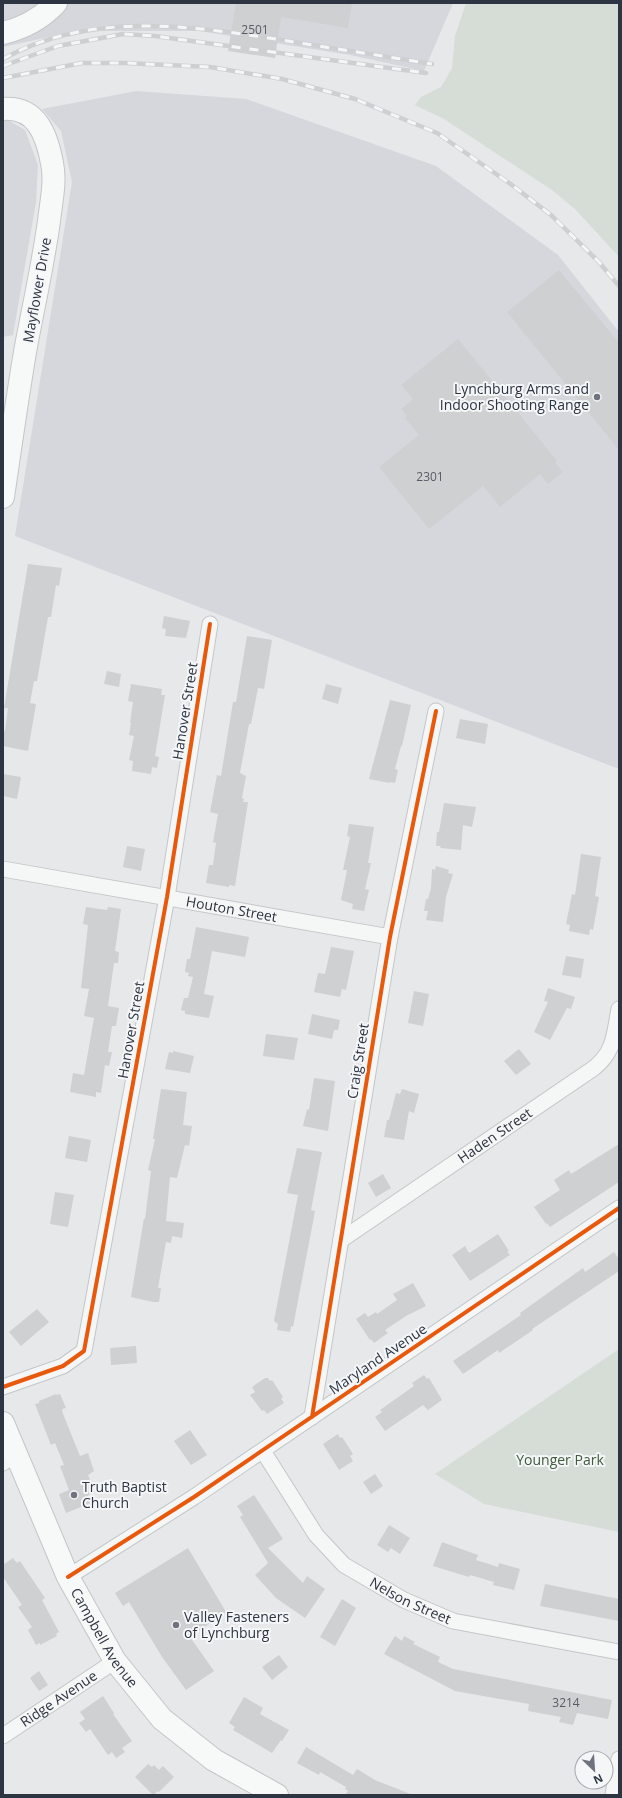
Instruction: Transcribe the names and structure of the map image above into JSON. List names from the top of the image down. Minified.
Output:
{"streets":{"street":["Mayflower Drive","Hanover Street","Houton Street","Craig Street","Haden Street","Maryland Avenue","Nelson Street","Campbell Avenue","Ridge Avenue"]},"crossings":[["Hanover Street","Houton Street"],["Houton Street","Craig Street"],["Craig Street","Haden Street"],["Craig Street","Maryland Avenue"],["Maryland Avenue","Nelson Street"],["Maryland Avenue","Campbell Avenue"],["Campbell Avenue","Ridge Avenue"]],"parks":["Younger Park"],"places":["Lynchburg Arms and Indoor Shooting Range","Truth Baptist Church","Valley Fasteners of Lynchburg"],"house_numbers":["2501","2301","3214"],"north":"bottom right"}
